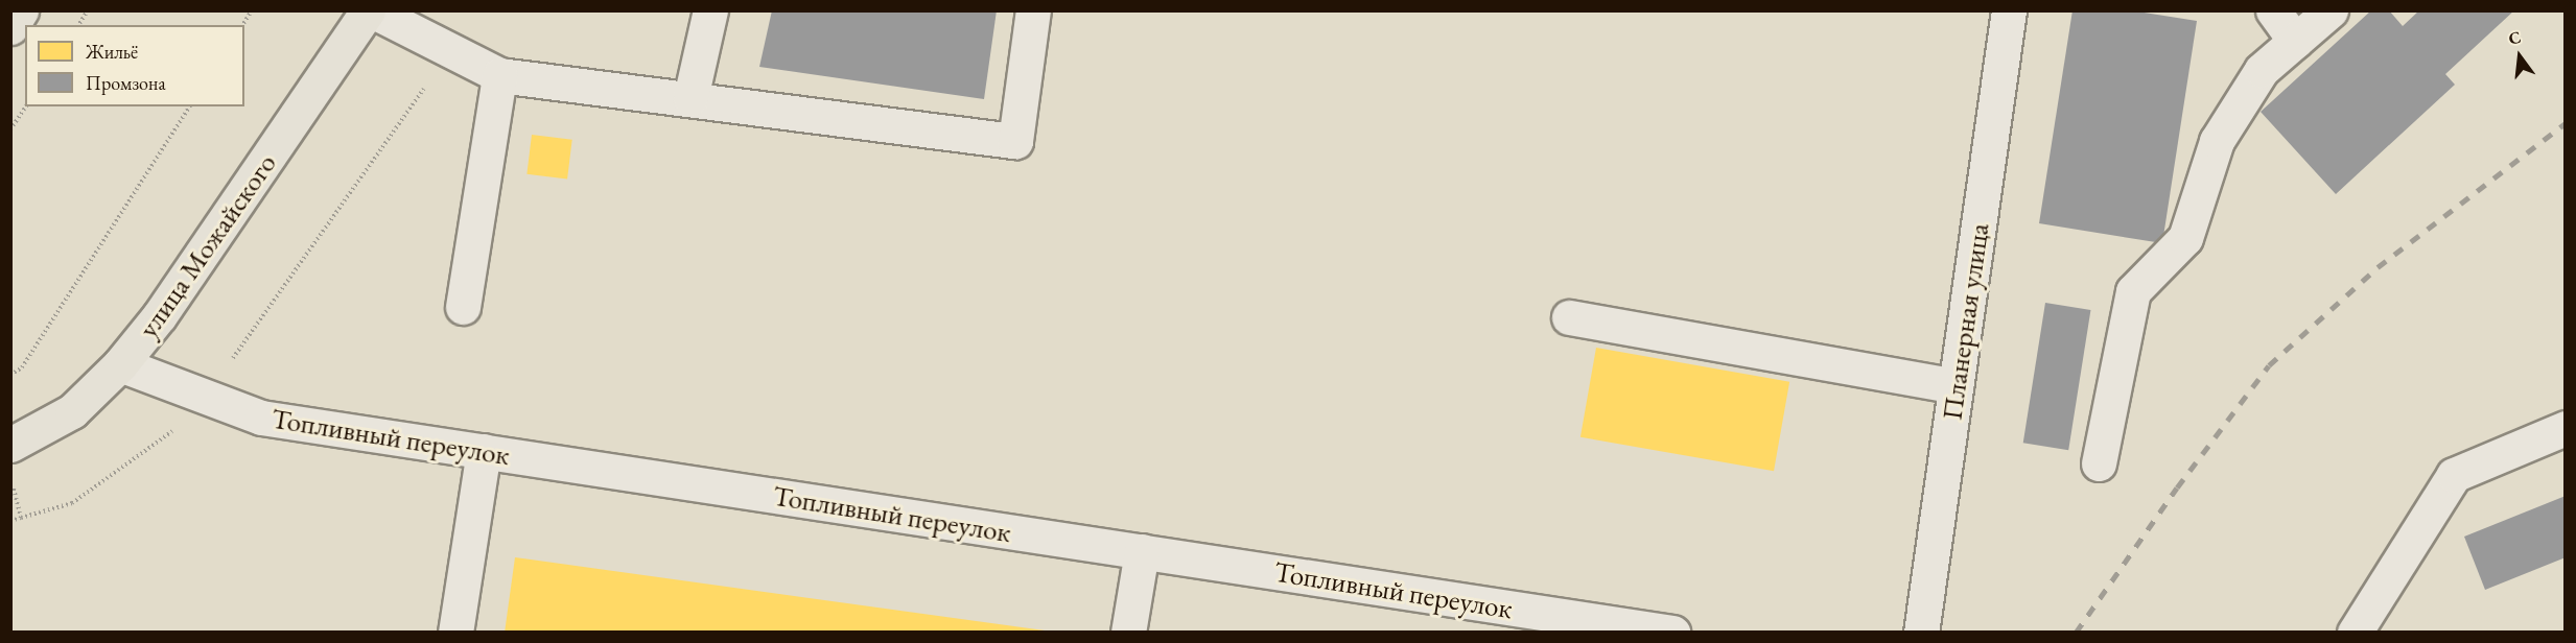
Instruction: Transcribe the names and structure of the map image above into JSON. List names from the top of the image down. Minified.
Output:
{"streets":{"main road":["улица Можайского"],"street":["Планерная улица","Топливный переулок"]},"crossings":[["улица Можайского","Топливный переулок"]],"legend":["Жильё","Промзона"],"north":"top"}
